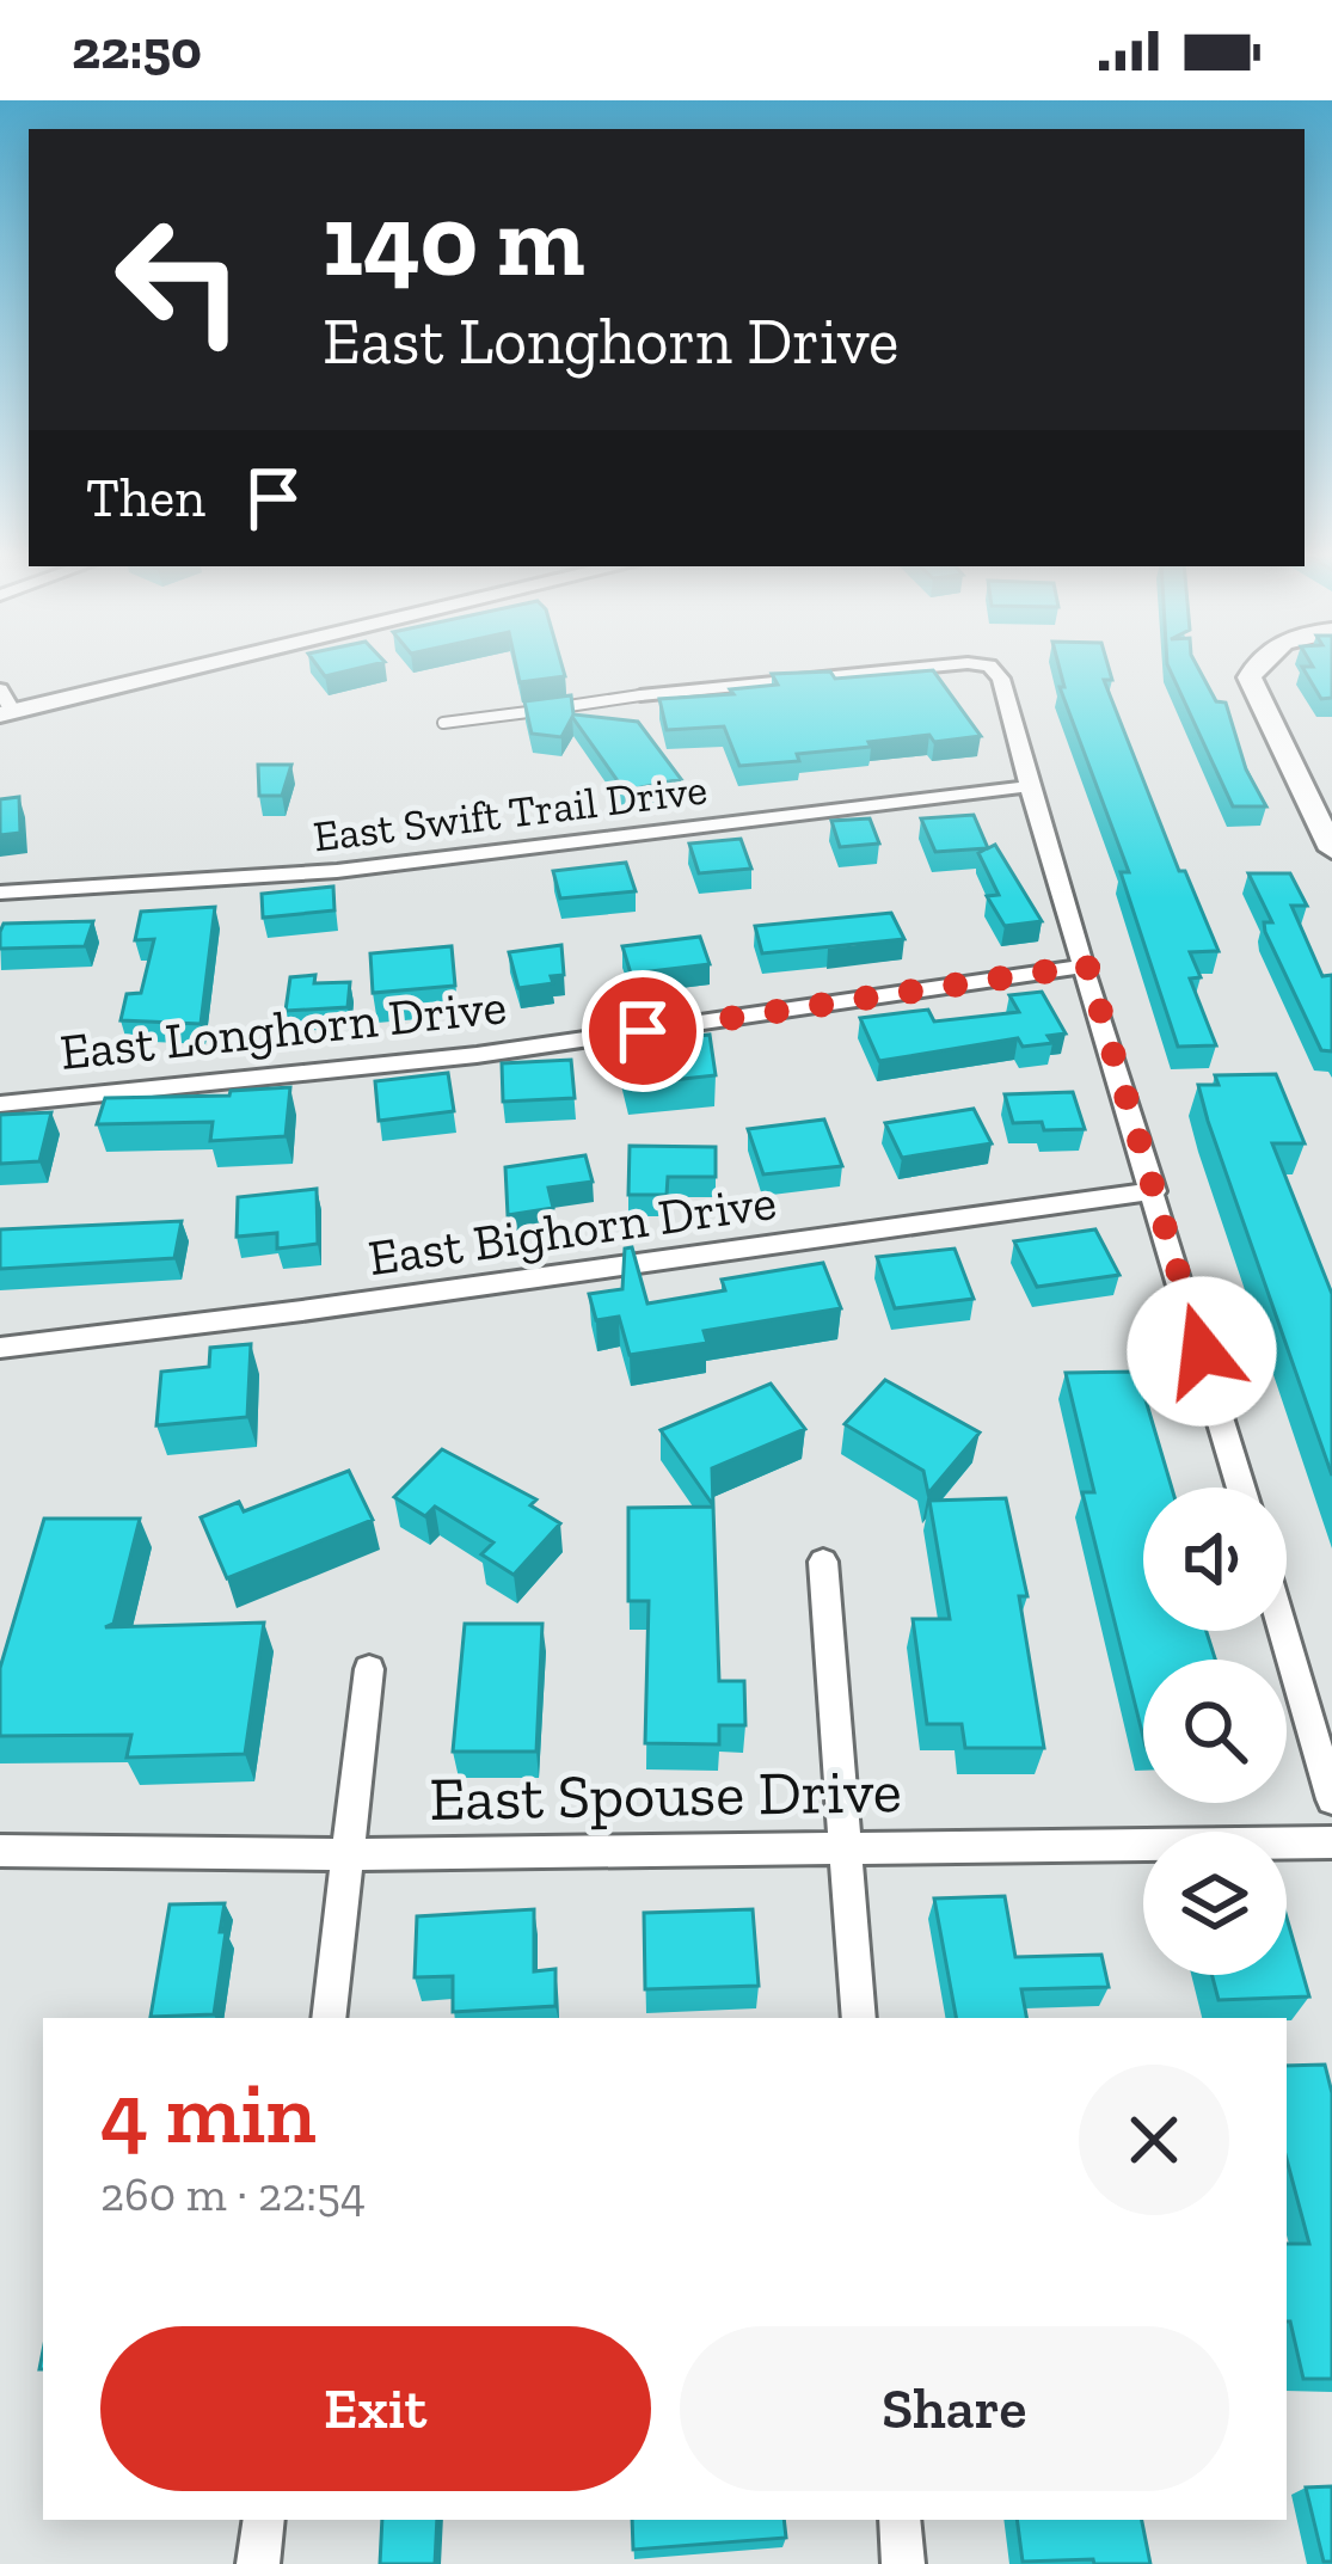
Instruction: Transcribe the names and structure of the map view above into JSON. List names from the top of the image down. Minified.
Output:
{"streets":{"street":["East Swift Trail Drive","East Longhorn Drive","East Bighorn Drive","East Spouse Drive"]},"page":{"status":"22:50","turn":["140 m","East Longhorn Drive"],"then":"Then","heading":["4 min","260 m · 22:54"],"buttons":["Exit","Share"]}}
